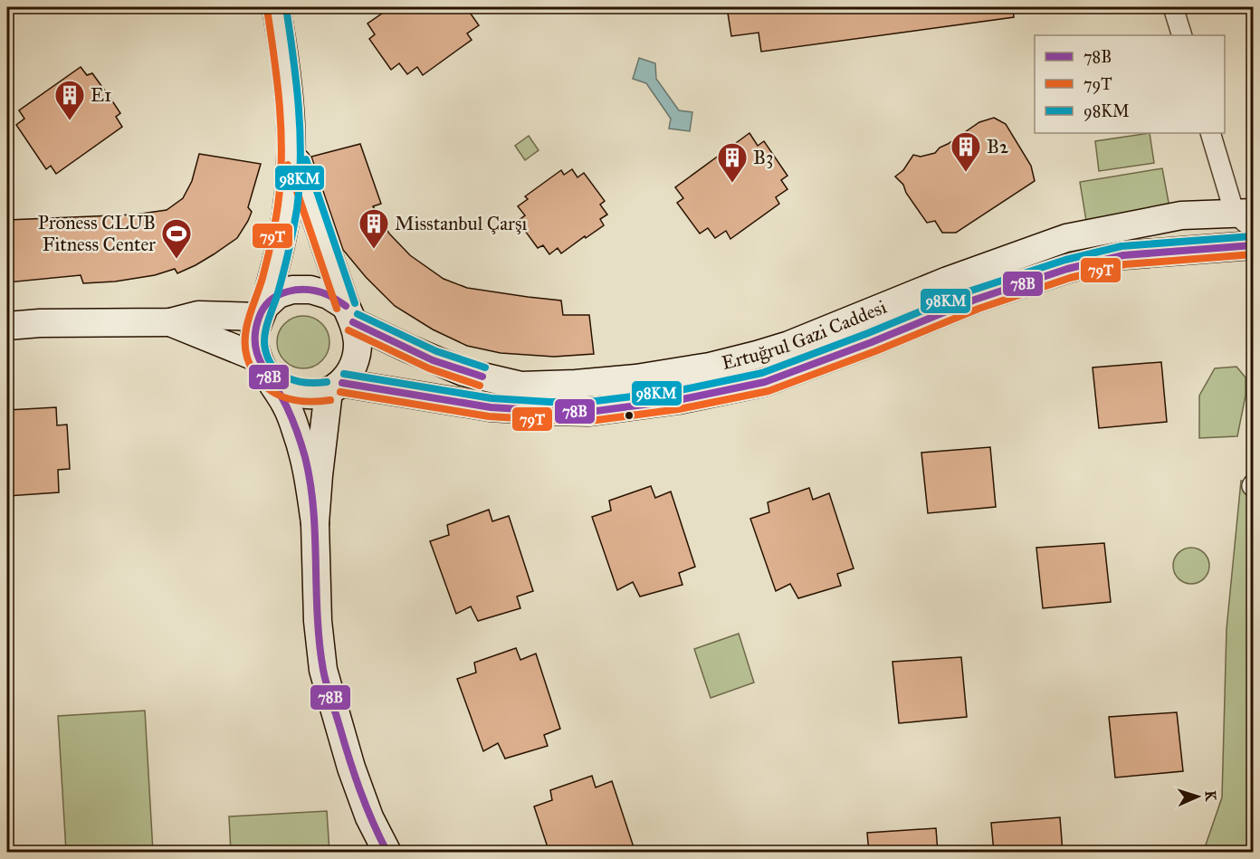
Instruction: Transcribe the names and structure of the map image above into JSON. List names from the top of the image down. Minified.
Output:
{"streets":{"main road":["Ertuğrul Gazi Caddesi"]},"places":{"building":["E1","B2","B3","Misstanbul Çarşı"],"sports":["Proness CLUB Fitness Center"]},"lines":["transit line 98KM","transit line 79T","transit line 78B"],"legend":["78B","79T","98KM"],"north":"right"}
